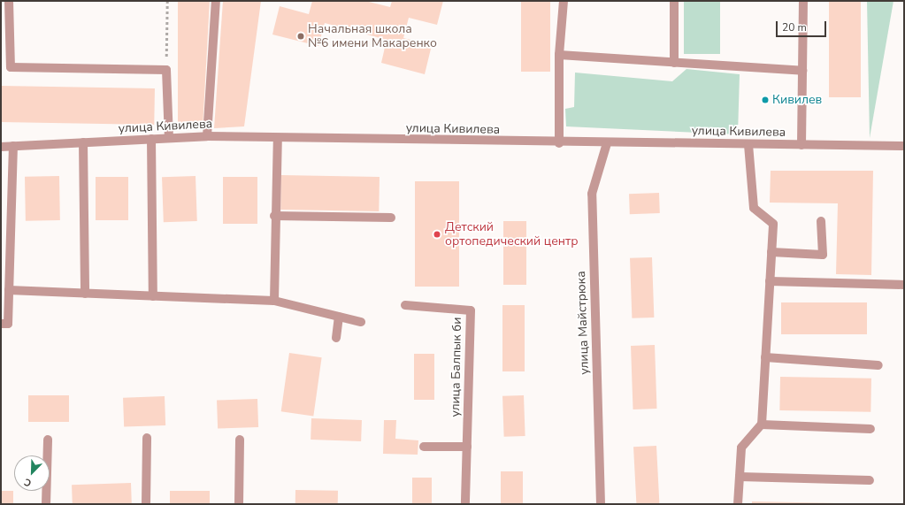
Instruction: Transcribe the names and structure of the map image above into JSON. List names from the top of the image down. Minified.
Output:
{"streets":{"street":["улица Кивилева","улица Майстрюка","улица Балпык би"]},"crossings":[["улица Кивилева","улица Майстрюка"]],"places":["Начальная школа №6 имени Макаренко","Кивилев","Детский ортопедический центр"],"scale_bar":"20 m","north":"bottom left"}
